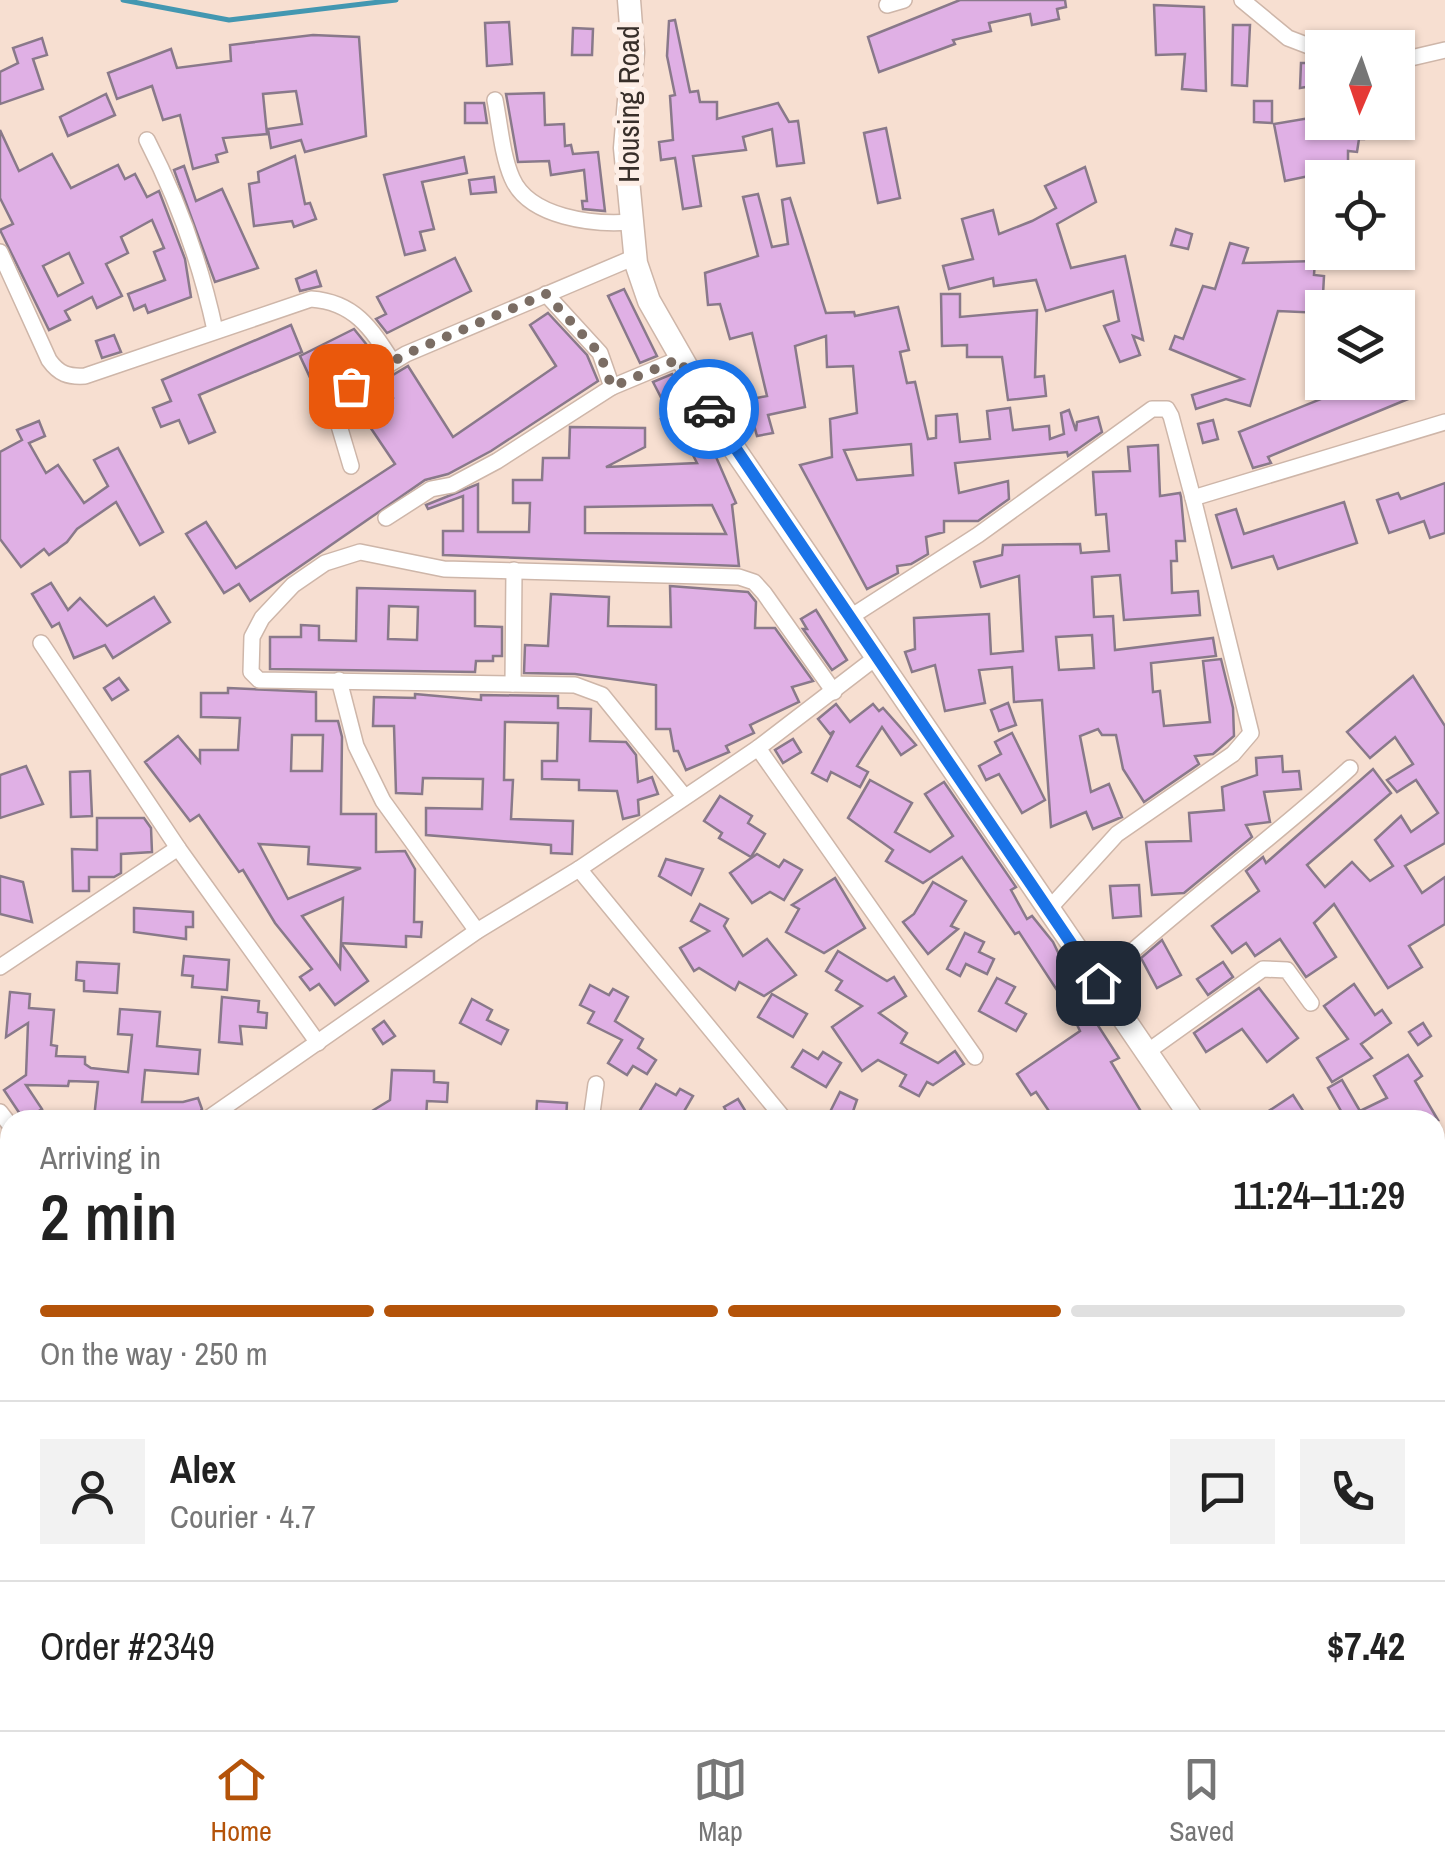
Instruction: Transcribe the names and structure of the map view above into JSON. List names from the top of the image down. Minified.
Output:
{"streets":{"street":["Housing Road"]},"north":"bottom","page":{"heading":["2 min","Arriving in","11:24–11:29"],"panel":["Alex","Courier · 4.7","Order #2349","$7.42"],"bar":"On the way · 250 m","tabs":["Home","Map","Saved"]}}
